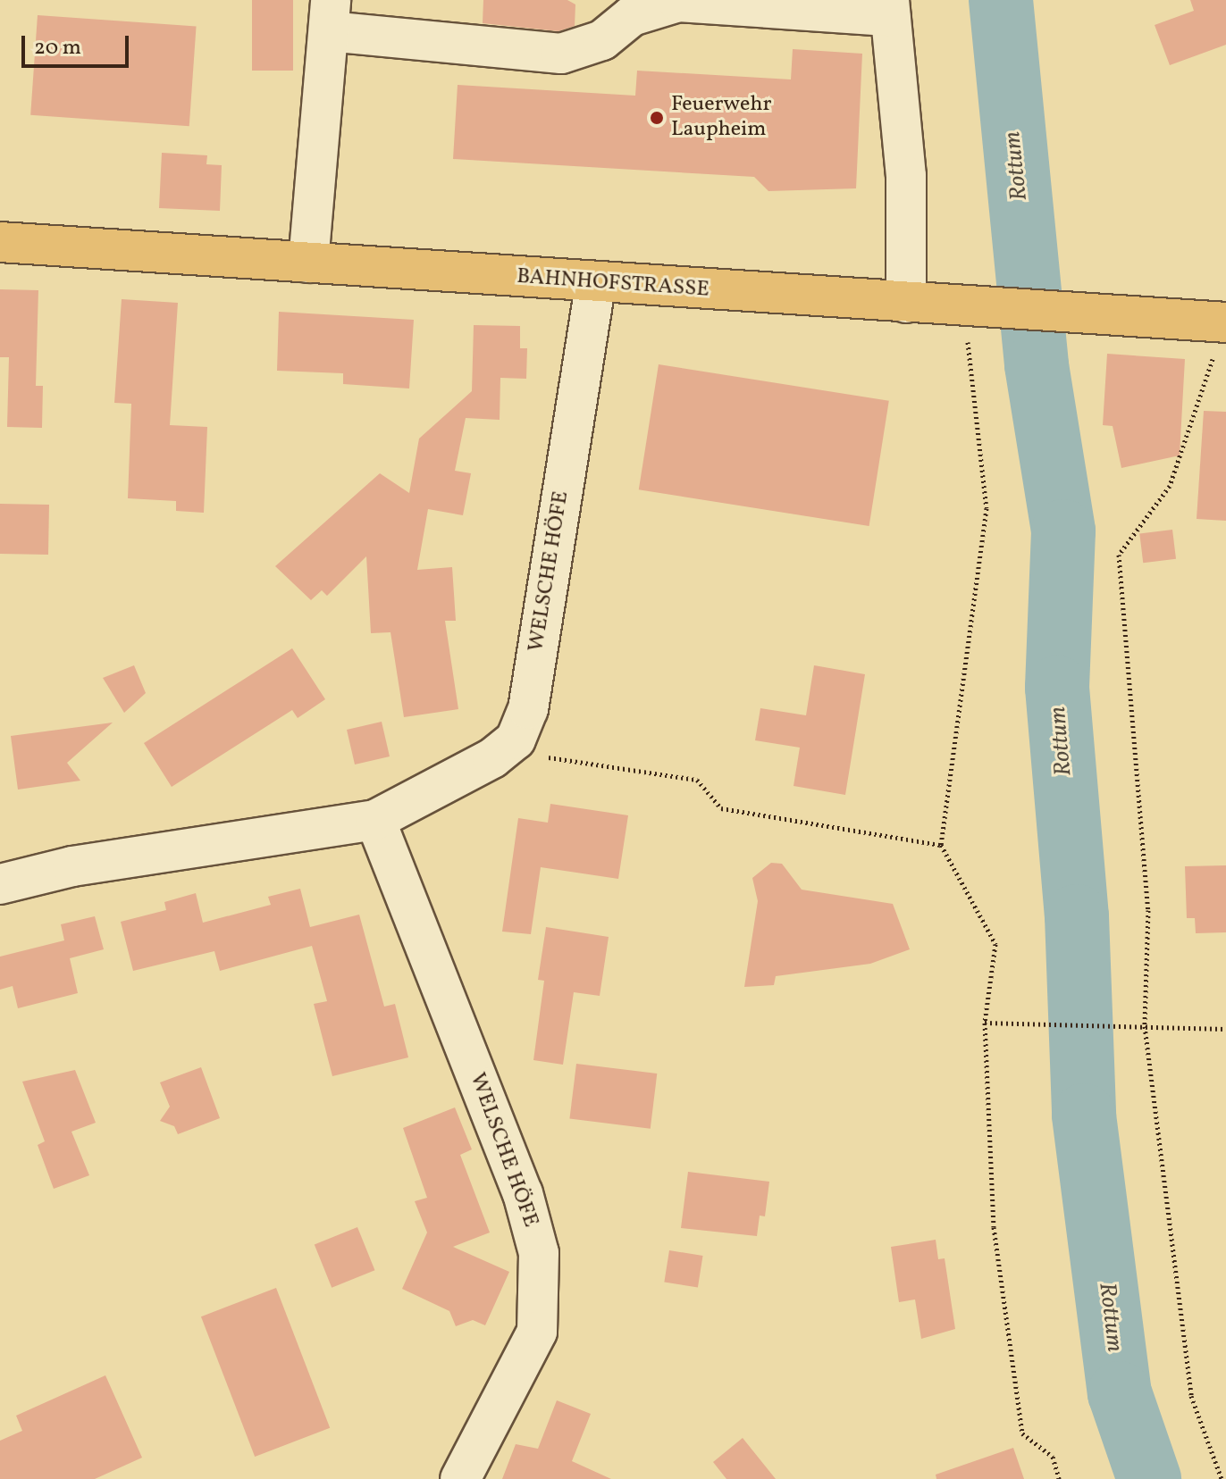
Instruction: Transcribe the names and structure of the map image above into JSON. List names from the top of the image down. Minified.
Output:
{"streets":{"main road":["BAHNHOFSTRASSE"],"street":["WELSCHE HÖFE"]},"crossings":[["BAHNHOFSTRASSE","WELSCHE HÖFE"]],"water":["Rottum"],"places":["Feuerwehr Laupheim"],"scale_bar":"20 m"}
